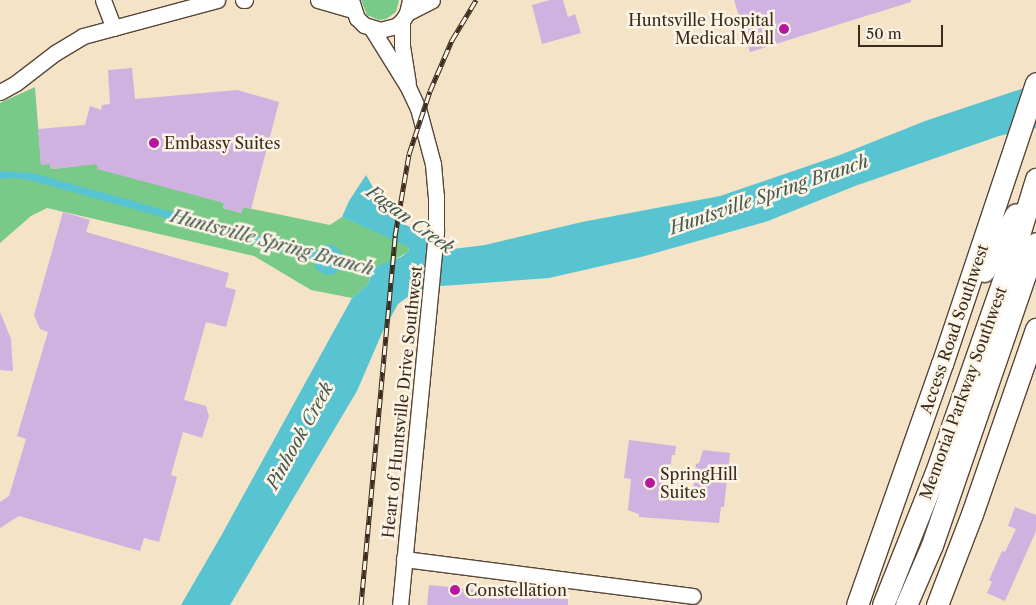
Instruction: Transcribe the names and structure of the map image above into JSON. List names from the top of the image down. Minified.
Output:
{"streets":{"highway":["Access Road Southwest","Memorial Parkway Southwest"],"street":["Heart of Huntsville Drive Southwest"]},"water":["Huntsville Spring Branch","Fagan Creek","Pinhook Creek"],"places":["Huntsville Hospital Medical Mall","Embassy Suites","SpringHill Suites","Constellation"],"scale_bar":"50 m"}
